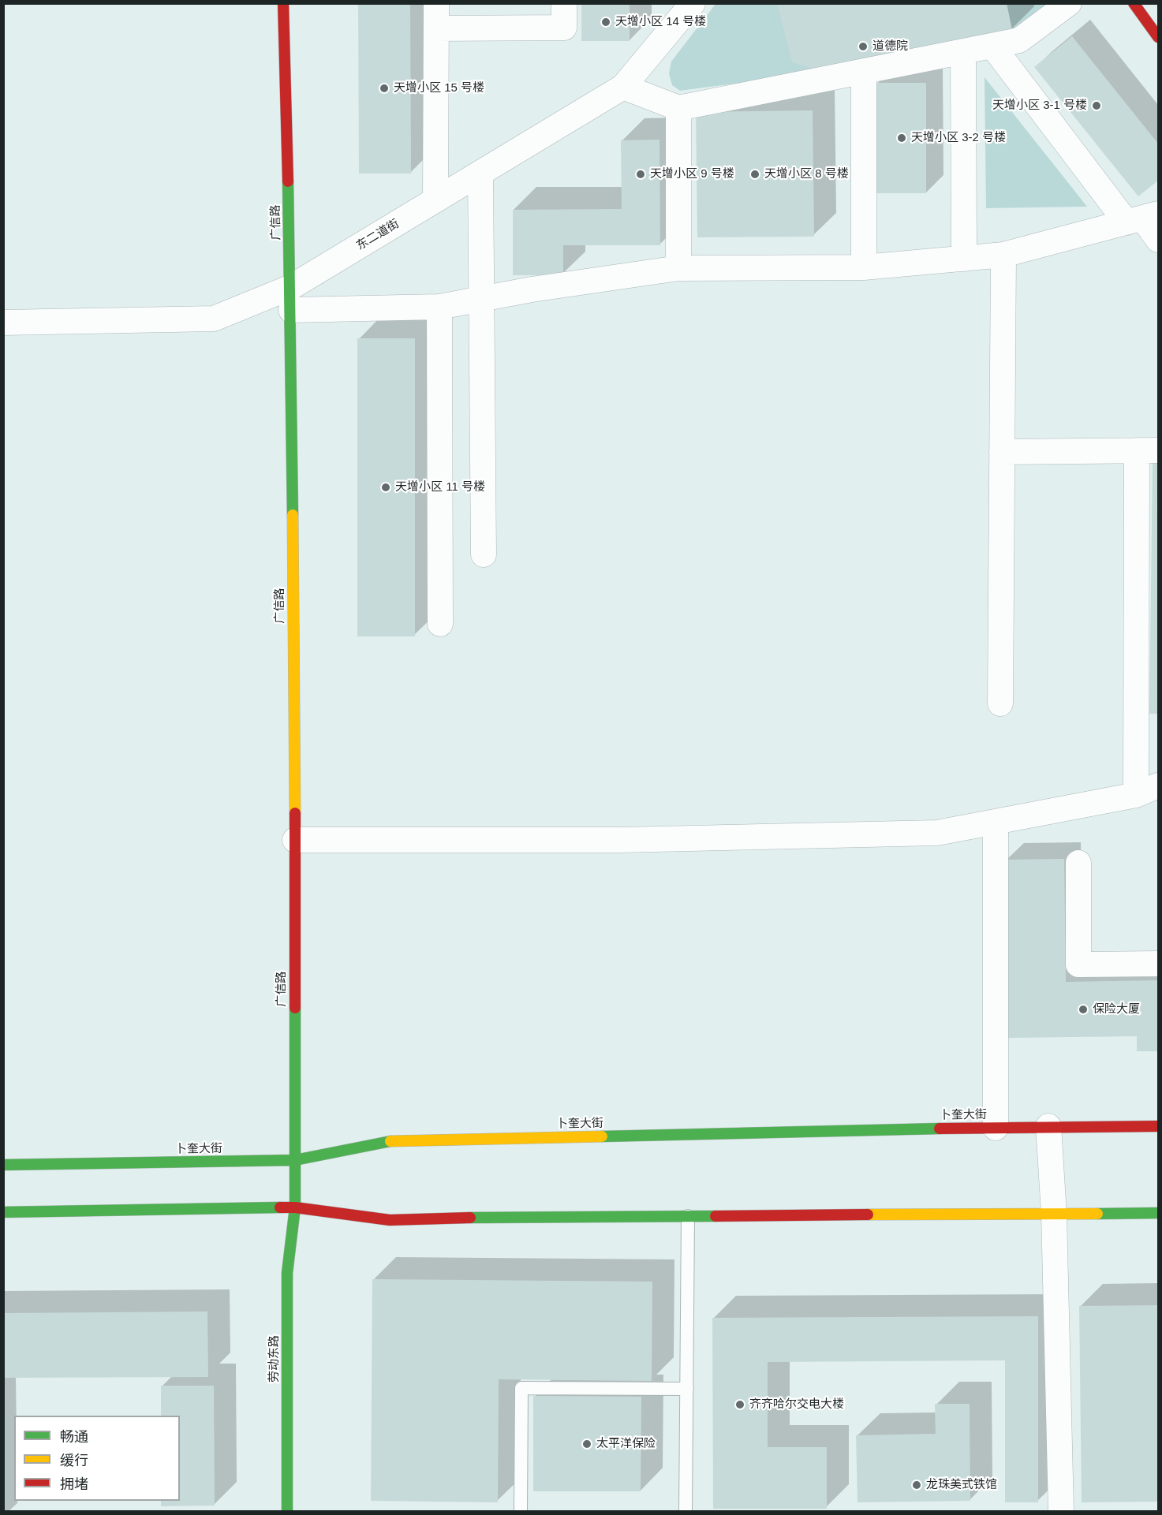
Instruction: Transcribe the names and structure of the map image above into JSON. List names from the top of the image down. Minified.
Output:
{"streets":{"main road":["广信路","卜奎大街","劳动东路"],"street":["东二道街"]},"crossings":[["广信路","东二道街"],["广信路","卜奎大街"],["广信路","劳动东路"]],"places":["天增小区 14 号楼","道德院","天增小区 15 号楼","天增小区 3-1 号楼","天增小区 3-2 号楼","天增小区 9 号楼","天增小区 8 号楼","天增小区 11 号楼","保险大厦","齐齐哈尔交电大楼","太平洋保险","龙珠美式铁馆"],"legend":["畅通","缓行","拥堵"]}
